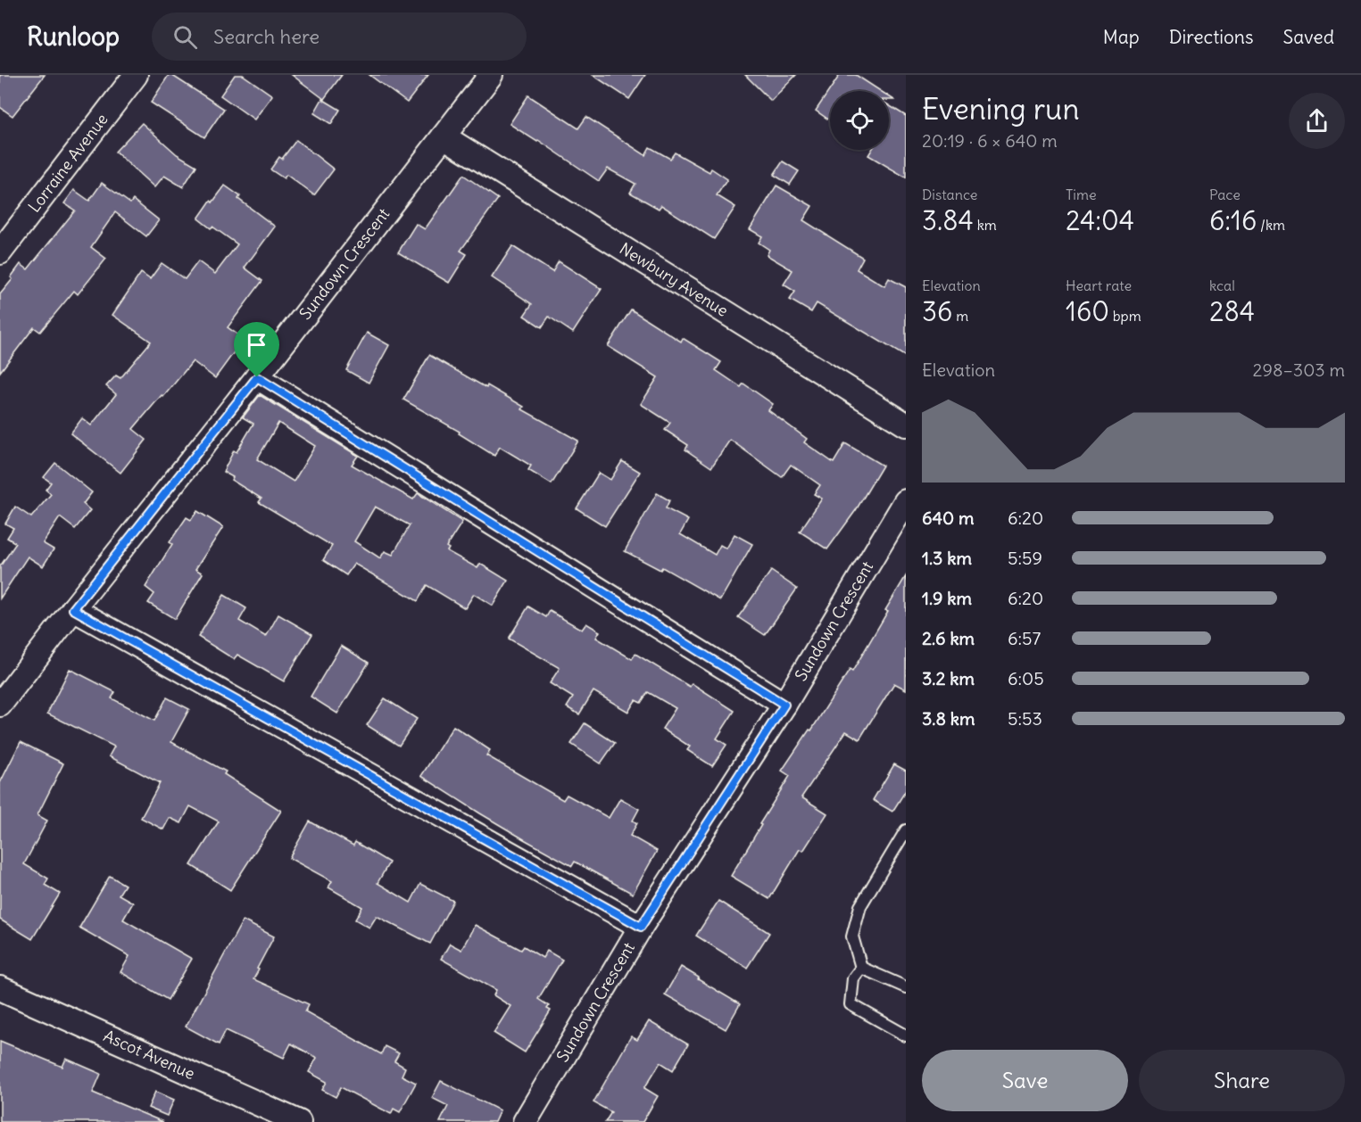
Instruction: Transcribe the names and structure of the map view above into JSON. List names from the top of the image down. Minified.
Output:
{"streets":{"street":["Lorraine Avenue","Sundown Crescent","Newbury Avenue","Ascot Avenue"]},"crossings":[["Sundown Crescent","Newbury Avenue"]],"page":{"header":"Runloop","search":"Search here","nav":["Map","Directions","Saved"],"heading":["Evening run","20:19 · 6 × 640 m"],"stats":[["Distance","3.84 km"],["Time","24:04"],["Pace","6:16 /km"],["Elevation","36 m"],["Heart rate","160 bpm"],["kcal","284"]],"chart":["Elevation","298–303 m"],"list":[{"name":"640 m","note":"6:20"},{"name":"1.3 km","note":"5:59"},{"name":"1.9 km","note":"6:20"},{"name":"2.6 km","note":"6:57"},{"name":"3.2 km","note":"6:05"},{"name":"3.8 km","note":"5:53"}],"buttons":["Save","Share"]}}
